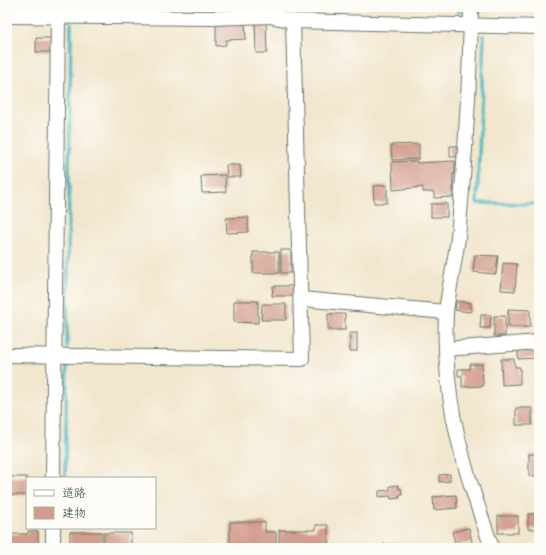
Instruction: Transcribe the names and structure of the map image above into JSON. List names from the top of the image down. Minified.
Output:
{"legend":["道路","建物"]}
